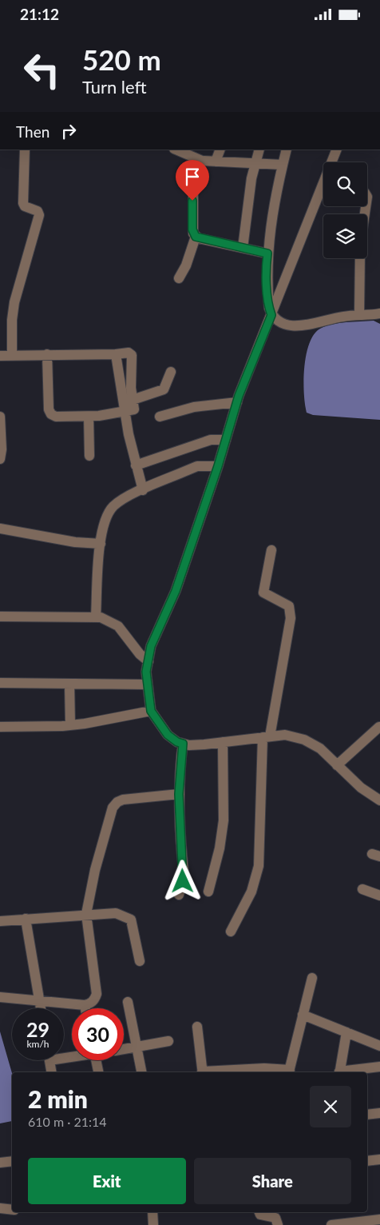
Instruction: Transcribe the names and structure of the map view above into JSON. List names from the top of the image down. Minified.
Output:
{"page":{"status":"21:12","turn":["520 m","Turn left"],"then":"Then","speed":"29 km/h","limit":"30","heading":["2 min","610 m · 21:14"],"buttons":["Exit","Share"]}}
